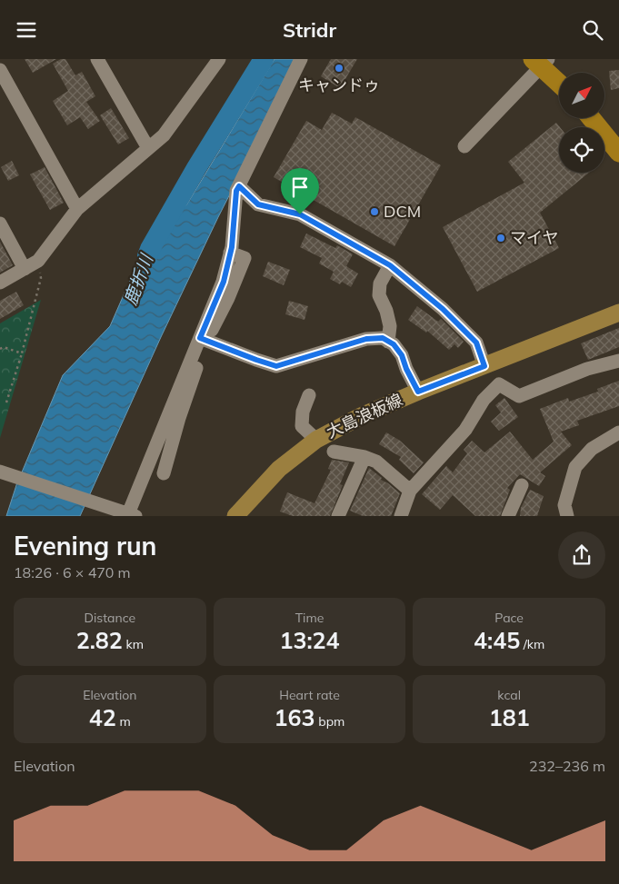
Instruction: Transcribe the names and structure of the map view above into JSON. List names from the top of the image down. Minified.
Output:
{"streets":{"main road":["大島浪板線"]},"water":["鹿折川"],"places":["キャンドゥ","DCM","マイヤ"],"north":"top right","page":{"header":"Stridr","heading":["Evening run","18:26 · 6 × 470 m"],"stats":[["Distance","2.82 km"],["Time","13:24"],["Pace","4:45 /km"],["Elevation","42 m"],["Heart rate","163 bpm"],["kcal","181"]],"chart":["Elevation","232–236 m"]}}
